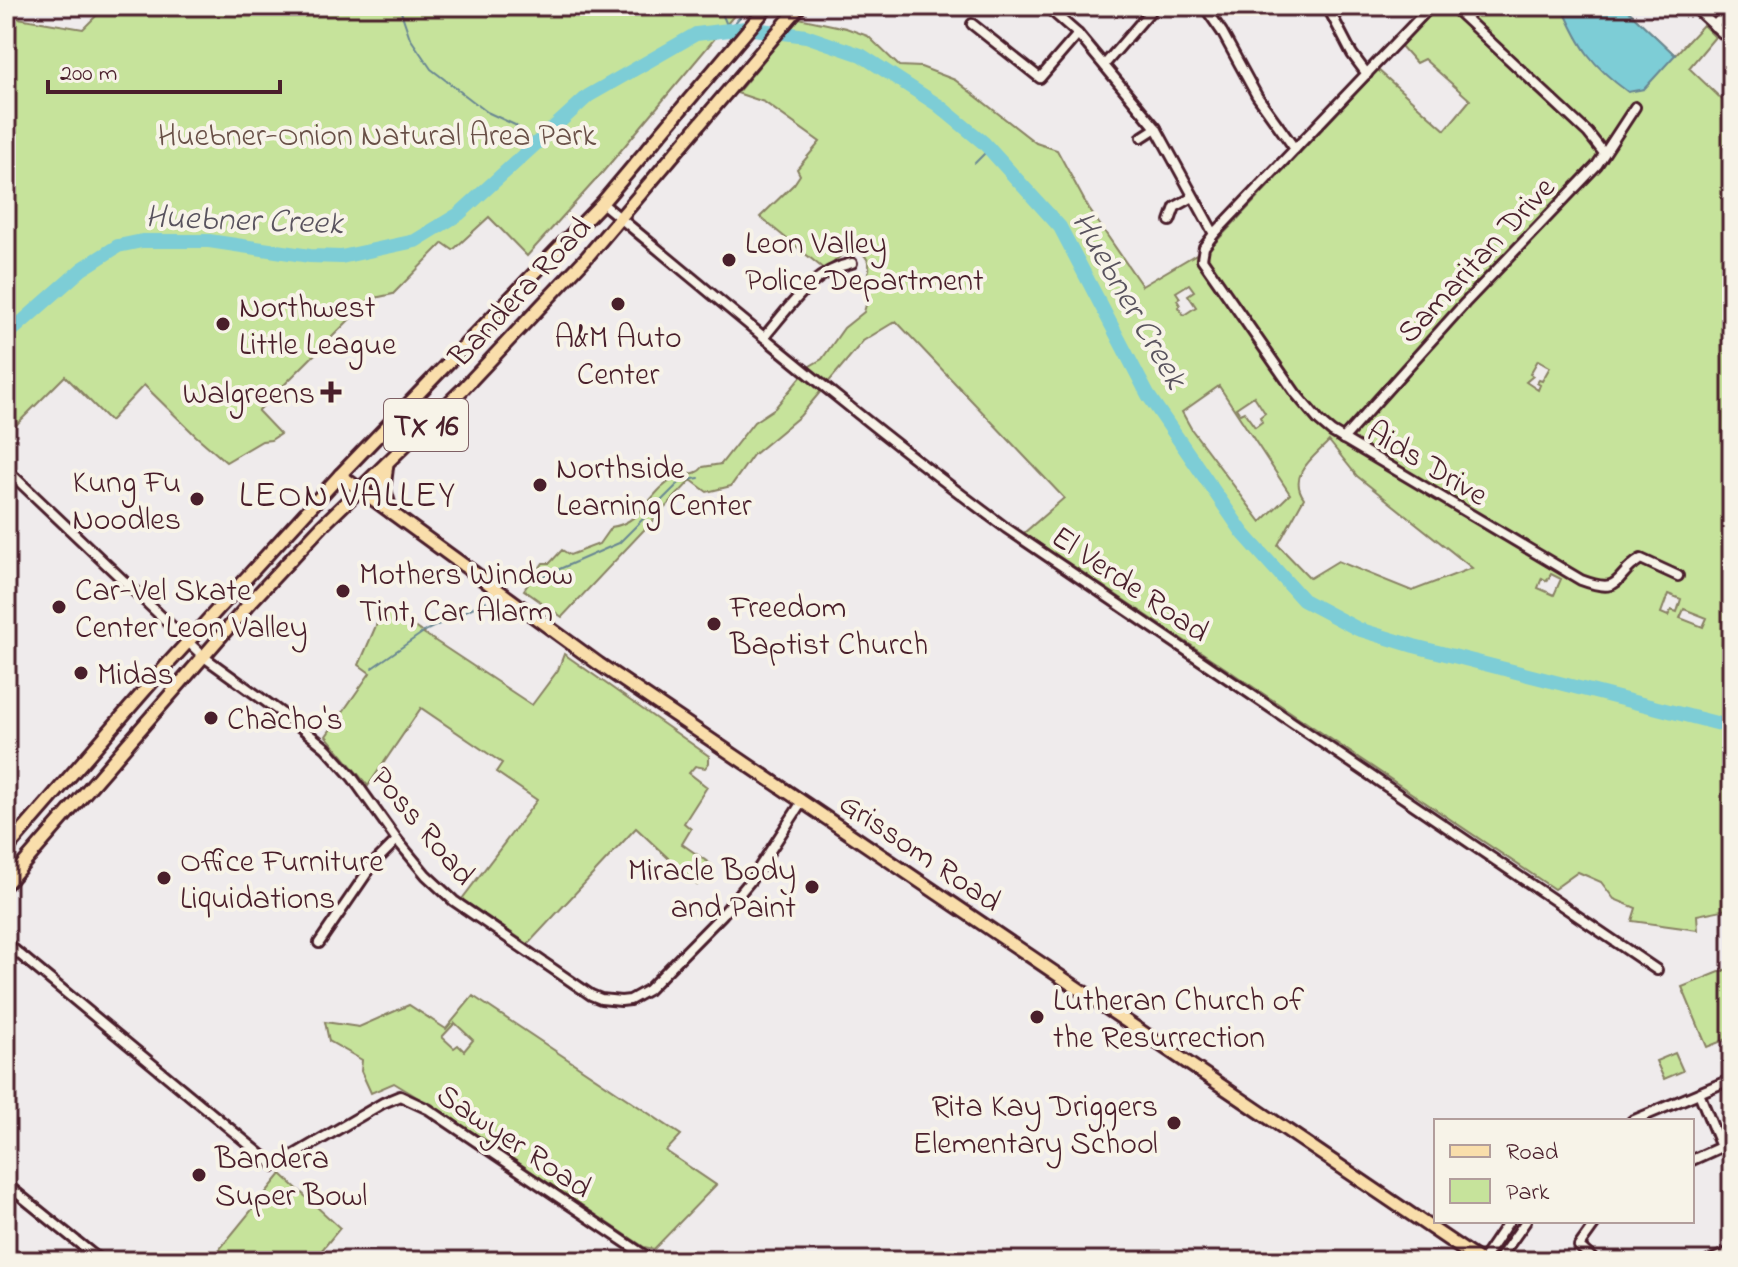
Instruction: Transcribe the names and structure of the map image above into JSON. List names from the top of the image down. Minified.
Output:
{"streets":{"main road":["Bandera Road","TX 16","Grissom Road"],"street":["Samaritan Drive","Aids Drive","El Verde Road","Poss Road","Sawyer Road"]},"crossings":[["Samaritan Drive","Aids Drive"],["Bandera Road","El Verde Road"],["Bandera Road","Poss Road"],["Bandera Road","Grissom Road"],["Poss Road","Grissom Road"]],"districts":["LEON VALLEY"],"water":["Huebner Creek"],"parks":["Huebner-Onion Natural Area Park"],"places":{"other":["Leon Valley Police Department","A&M Auto Center","Northwest Little League","Northside Learning Center","Kung Fu Noodles","Mothers Window Tint, Car Alarm","Car-Vel Skate Center Leon Valley","Freedom Baptist Church","Midas","Chacho's","Office Furniture Liquidations","Miracle Body and Paint","Lutheran Church of the Resurrection","Rita Kay Driggers Elementary School","Bandera Super Bowl"],"health":["Walgreens"]},"legend":["Road","Park"],"scale_bar":"200 m"}
